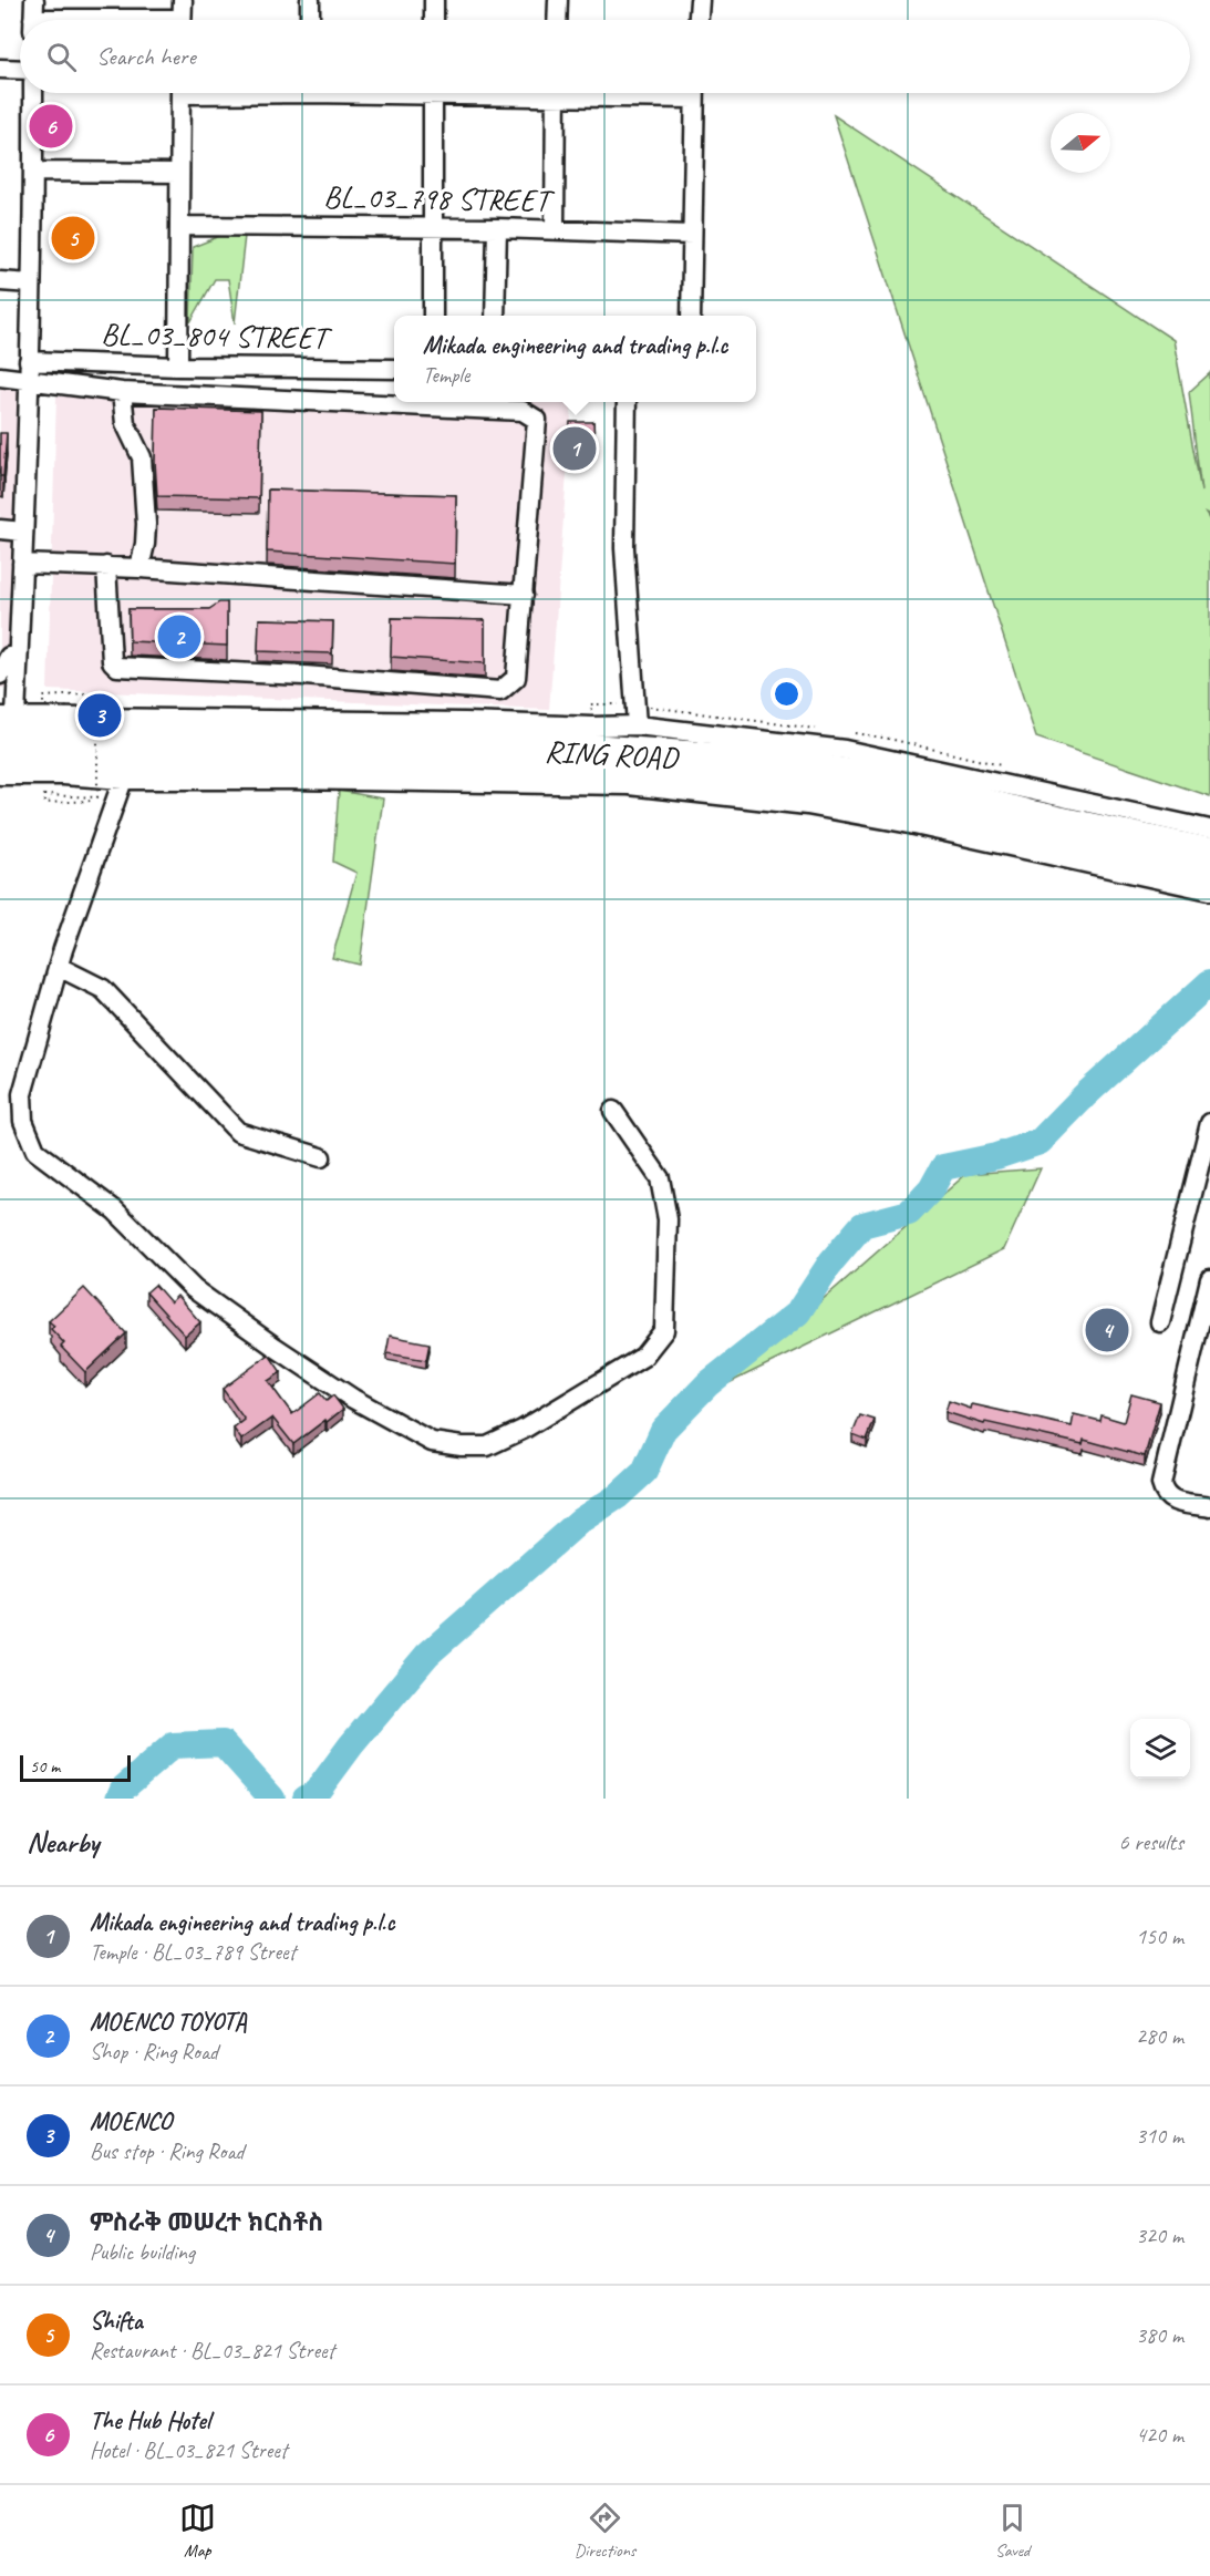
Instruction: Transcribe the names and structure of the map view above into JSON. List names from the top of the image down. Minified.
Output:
{"streets":{"highway":["RING ROAD"],"street":["BL_03_798 STREET","BL_03_804 STREET"]},"scale_bar":"50 m","north":"right","page":{"search":"Search here","pins":["6","5","1","2","3","4"],"popup":["Mikada engineering and trading p.l.c","Temple"],"scale":"50 m","heading":["Nearby","6 results"],"list":[{"mark":"1","name":"Mikada engineering and trading p.l.c","note":"Temple · BL_03_789 Street","value":"150 m"},{"mark":"2","name":"MOENCO TOYOTA","note":"Shop · Ring Road","value":"280 m"},{"mark":"3","name":"MOENCO","note":"Bus stop · Ring Road","value":"310 m"},{"mark":"4","name":"ምስራቅ መሠረተ ክርስቶስ","note":"Public building","value":"320 m"},{"mark":"5","name":"Shifta","note":"Restaurant · BL_03_821 Street","value":"380 m"},{"mark":"6","name":"The Hub Hotel","note":"Hotel · BL_03_821 Street","value":"420 m"}],"nav":["Map","Directions","Saved"]}}
